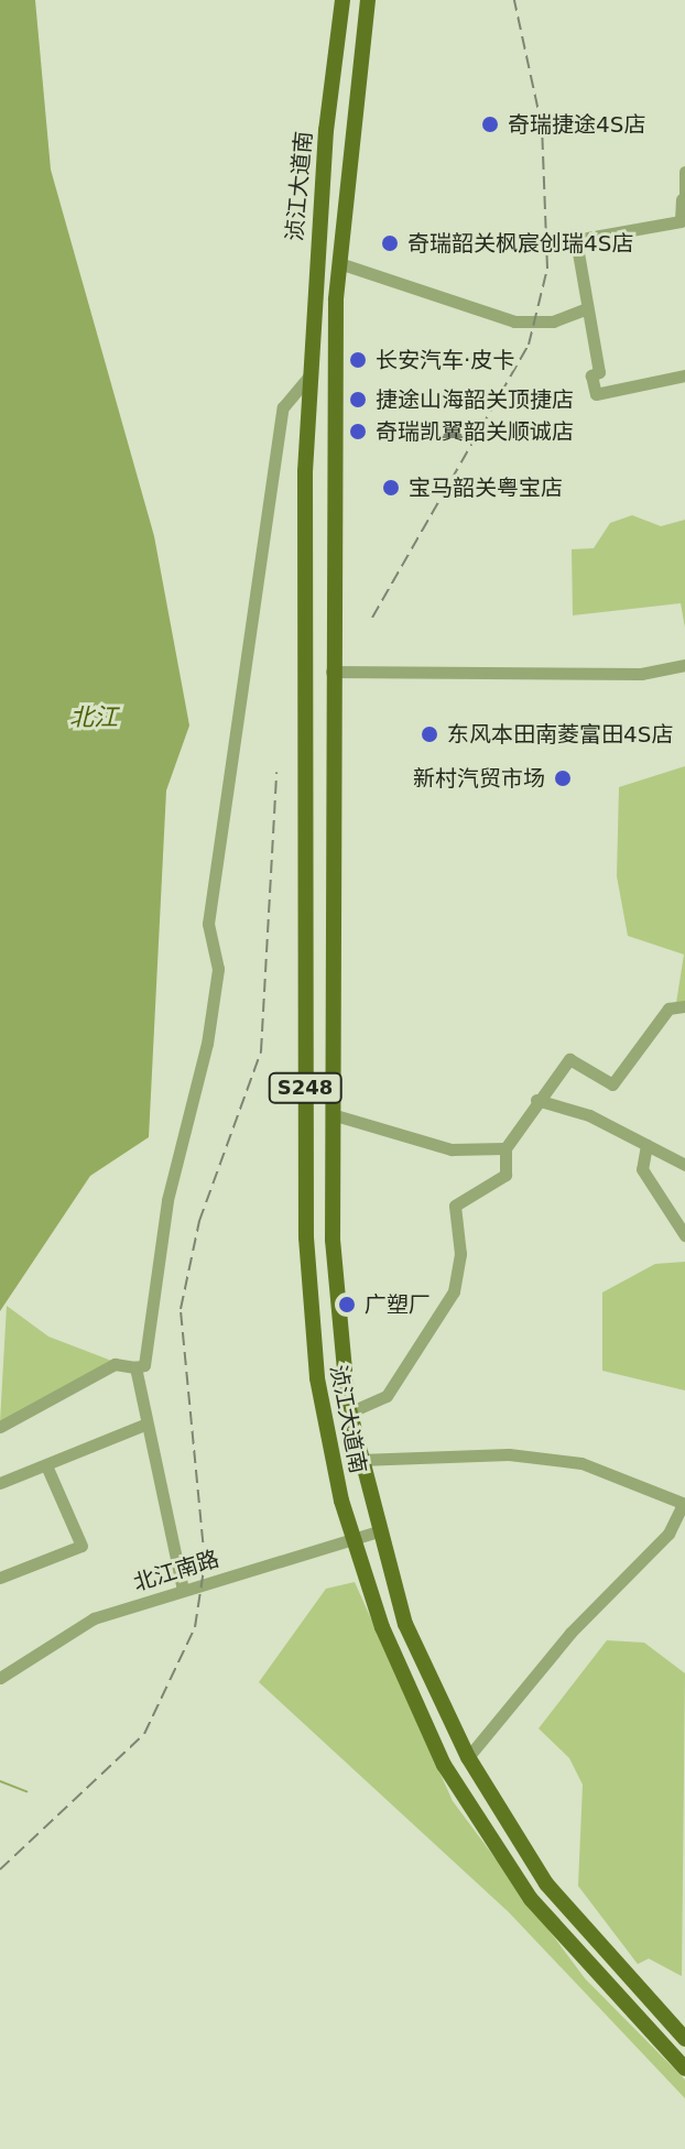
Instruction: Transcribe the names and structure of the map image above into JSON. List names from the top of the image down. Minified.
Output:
{"streets":{"main road":["浈江大道南","S248"],"street":["北江南路"]},"crossings":[["浈江大道南","北江南路"]],"water":["北江"],"places":["奇瑞捷途4S店","奇瑞韶关枫宸创瑞4S店","长安汽车·皮卡","捷途山海韶关顶捷店","奇瑞凯翼韶关顺诚店","宝马韶关粤宝店","东风本田南菱富田4S店","新村汽贸市场","广塑厂"]}
